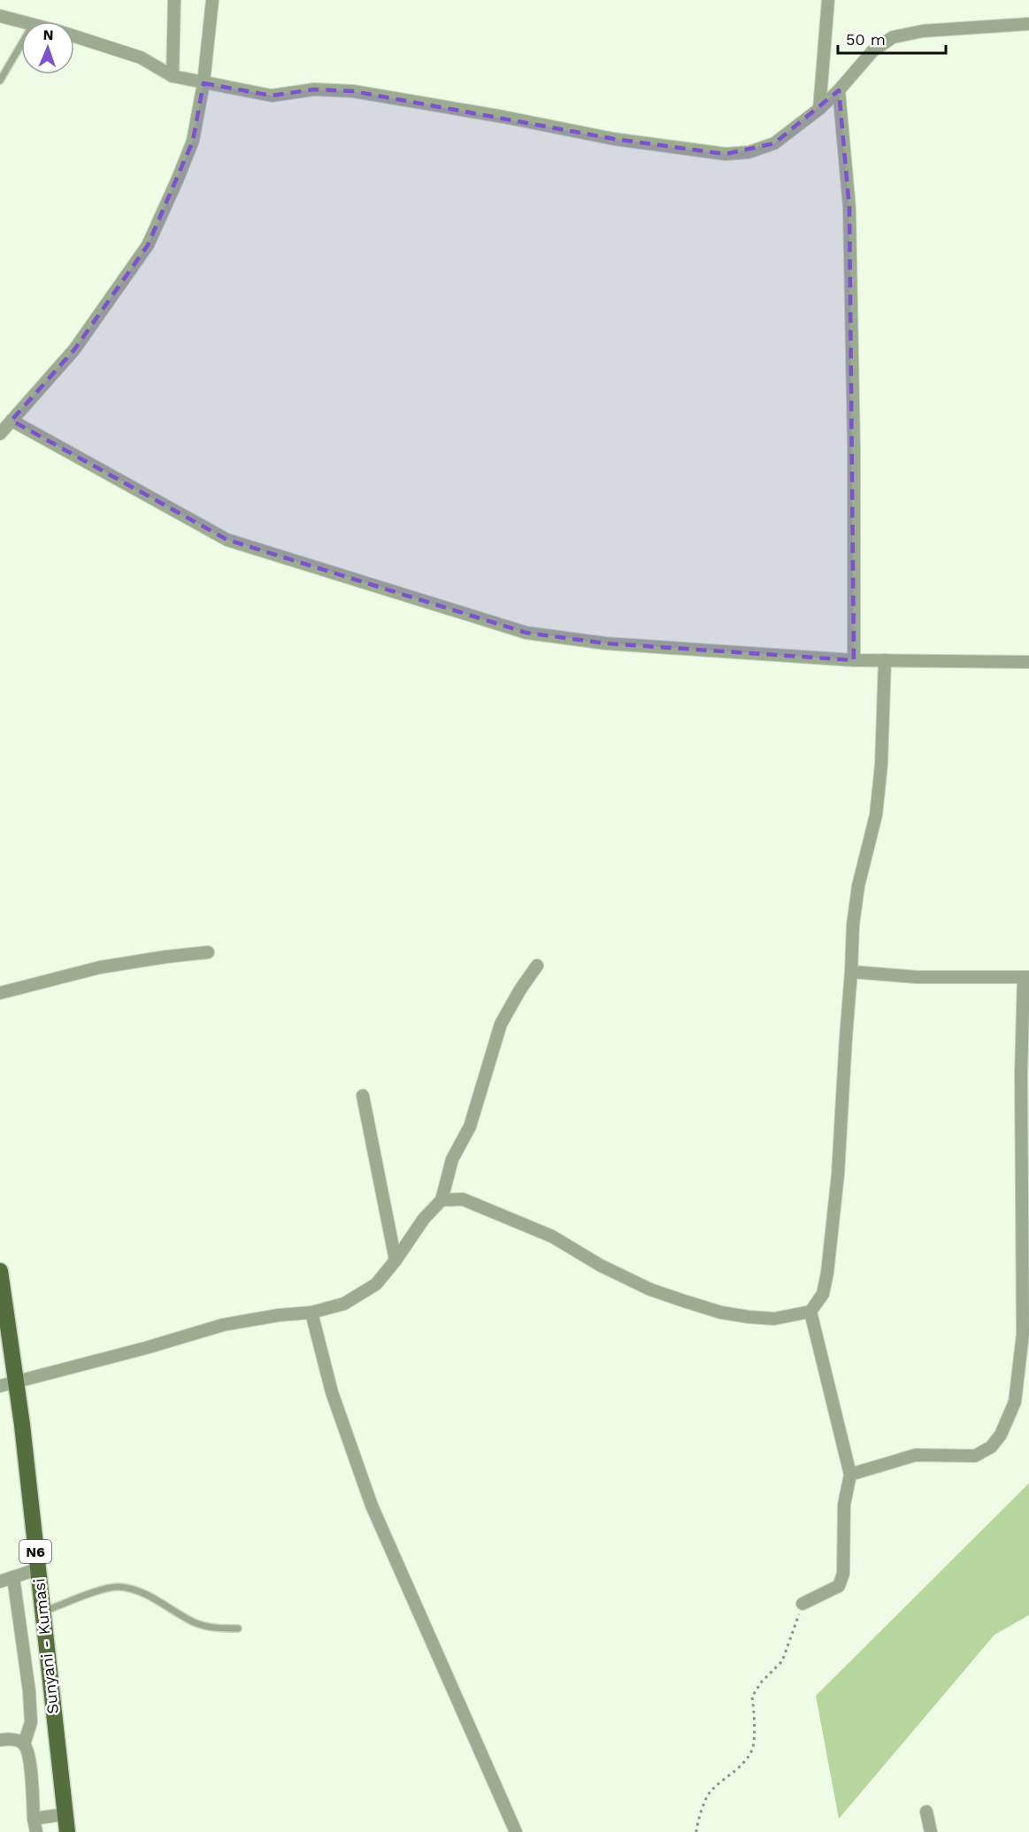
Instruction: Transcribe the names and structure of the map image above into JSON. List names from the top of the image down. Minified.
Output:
{"streets":{"main road":["N6","Sunyani - Kumasi"]},"scale_bar":"50 m","north":"top"}
